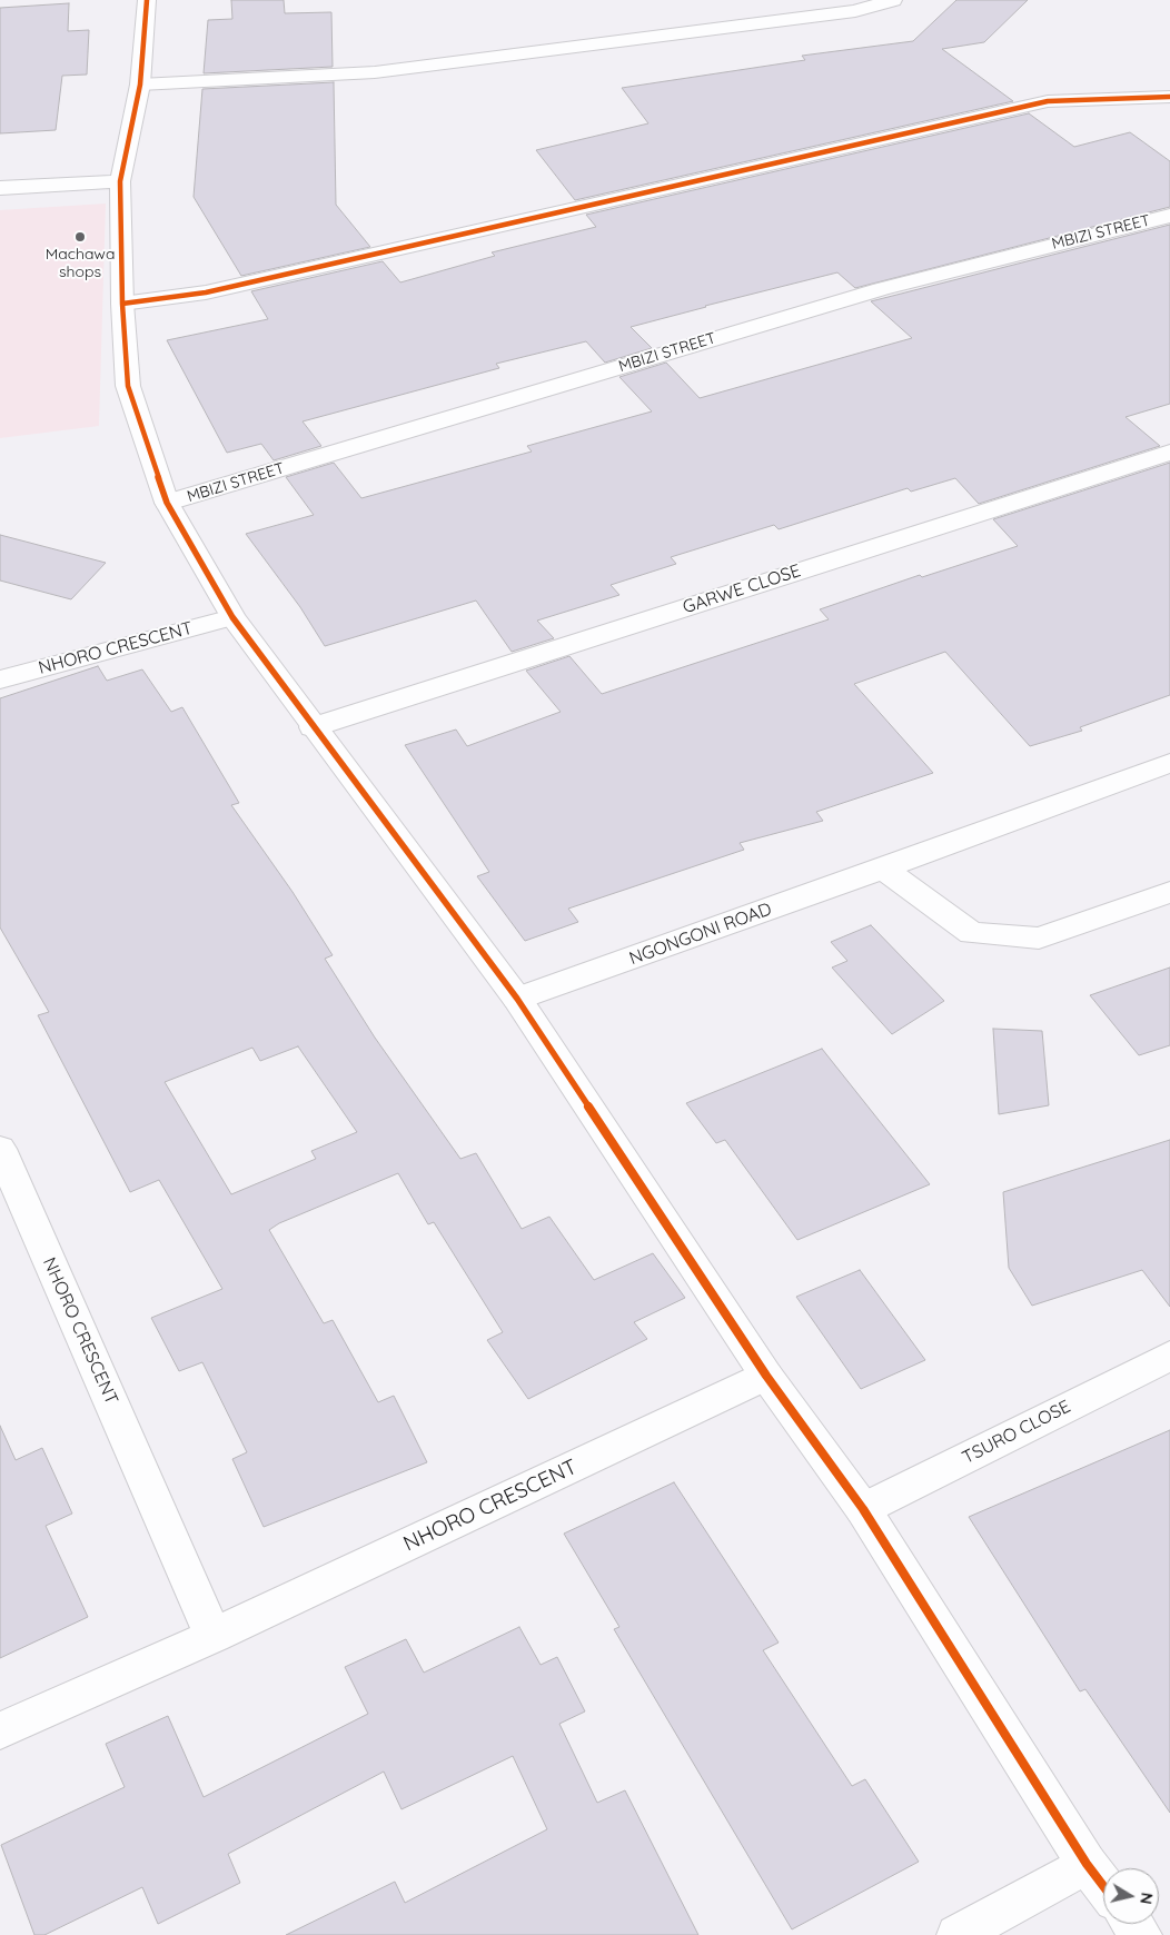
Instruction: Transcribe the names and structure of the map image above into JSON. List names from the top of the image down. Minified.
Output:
{"streets":{"street":["MBIZI STREET","GARWE CLOSE","NHORO CRESCENT","NGONGONI ROAD","TSURO CLOSE"]},"places":["Machawa shops"],"north":"right"}
